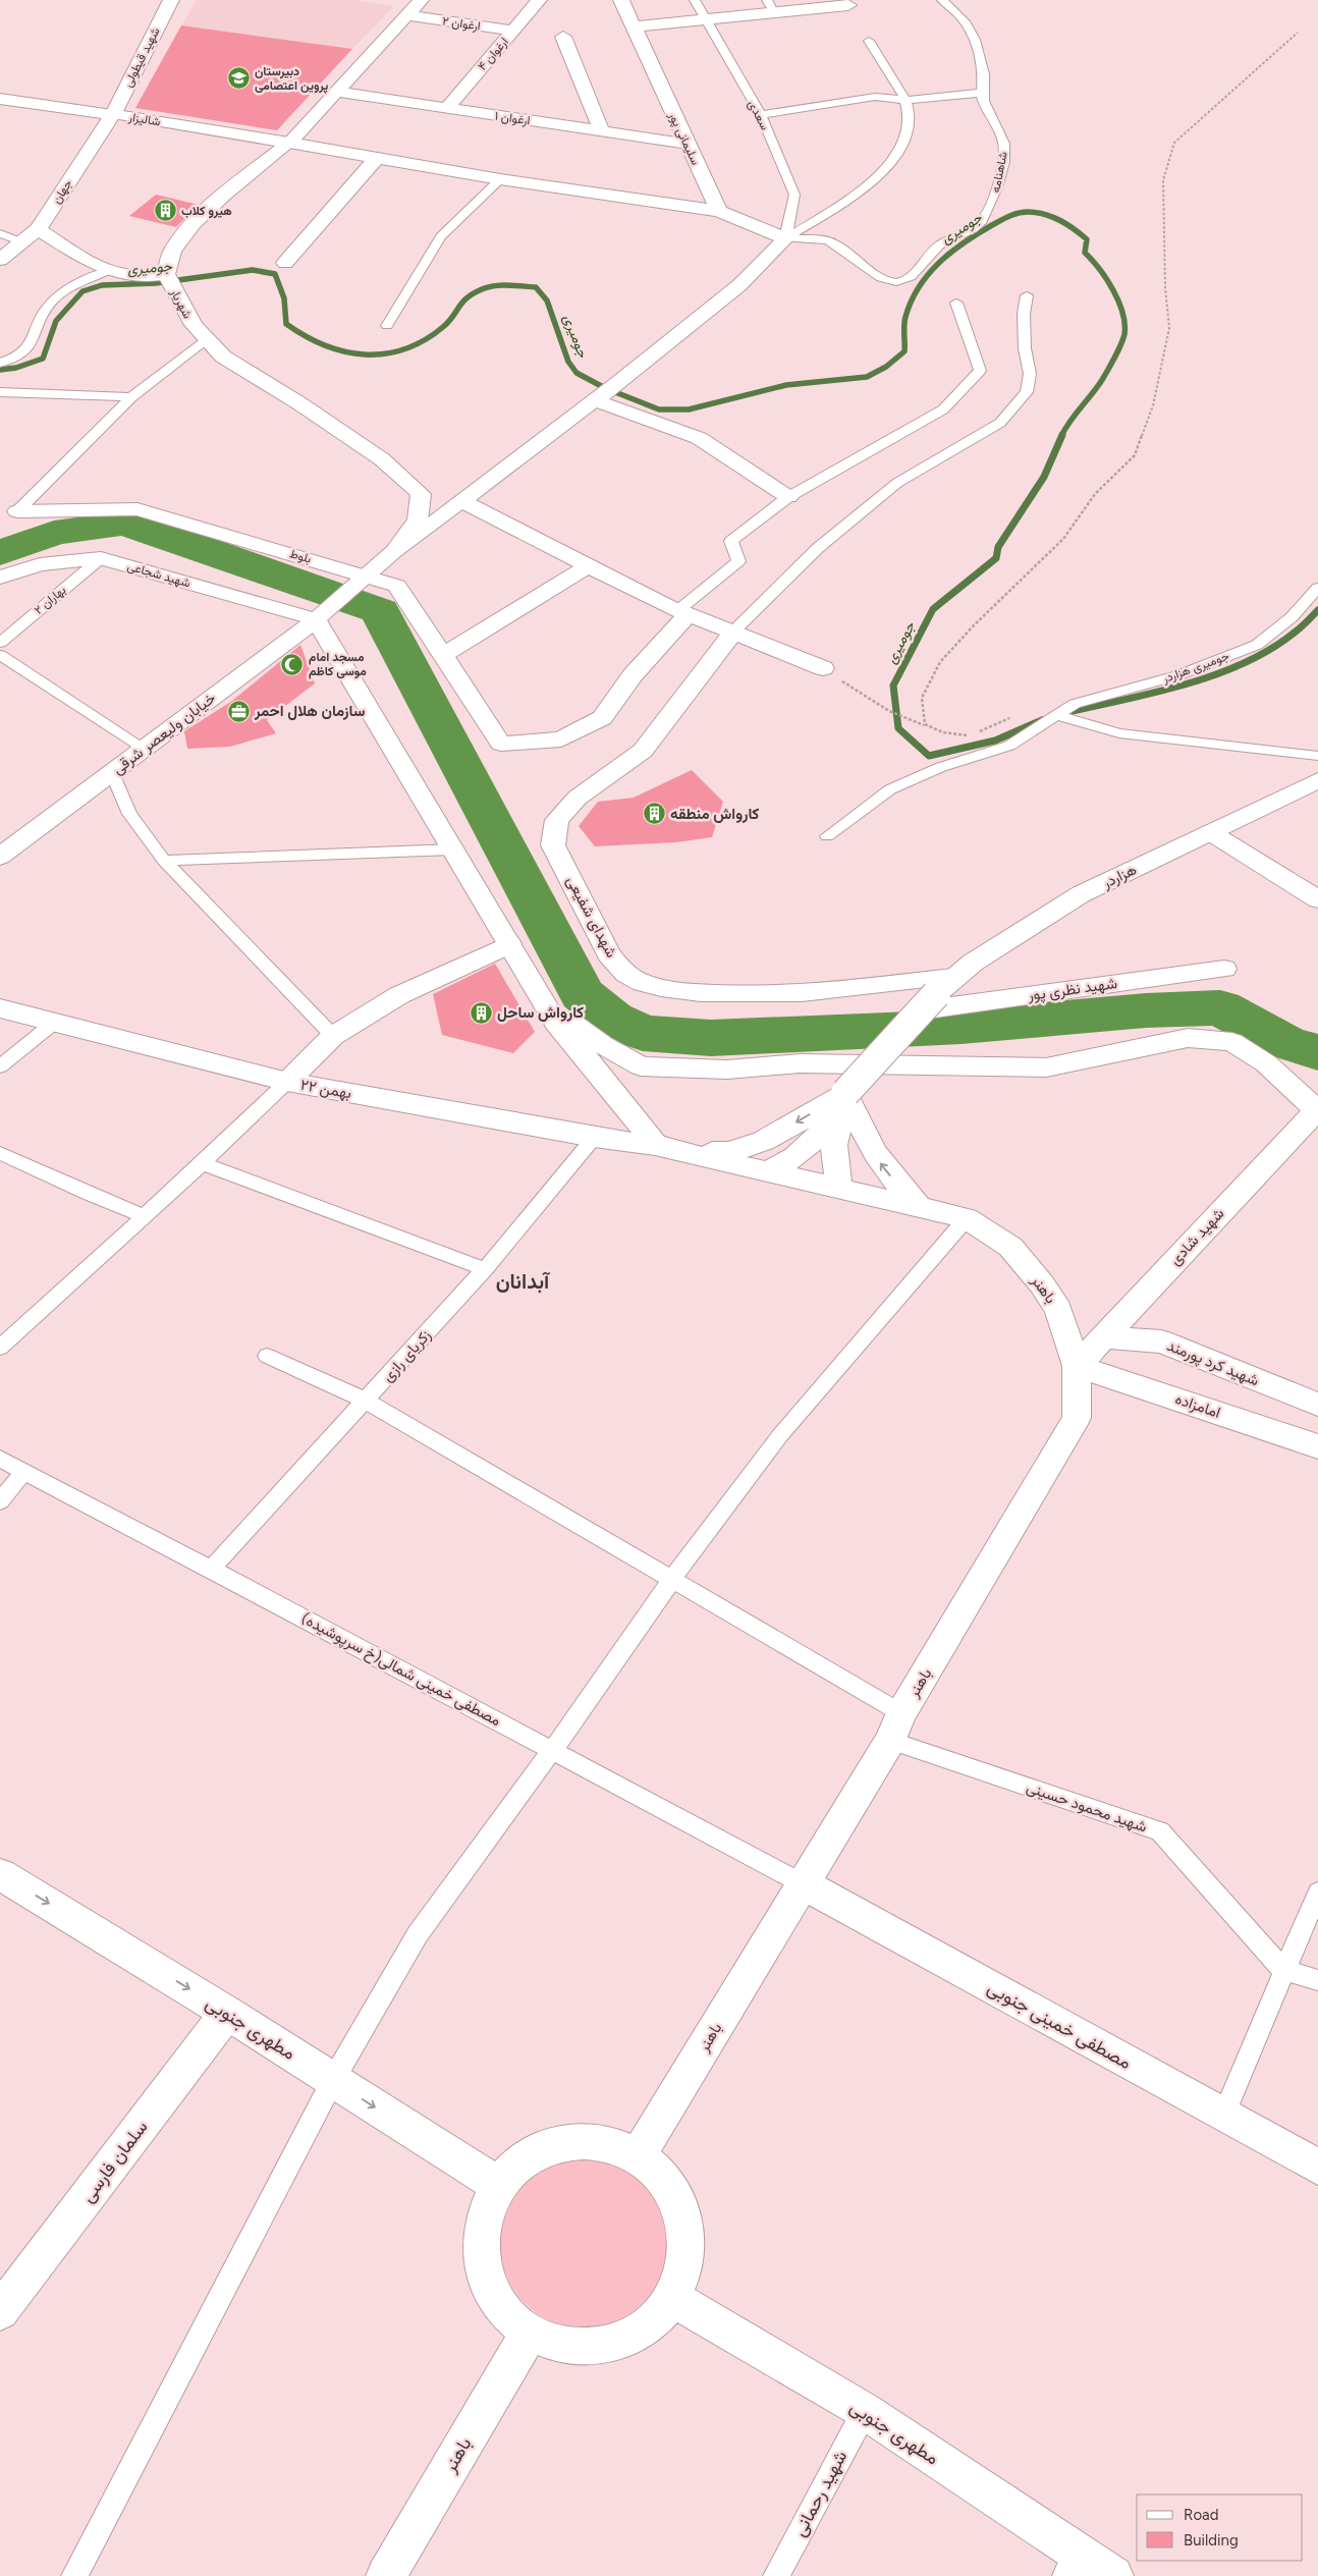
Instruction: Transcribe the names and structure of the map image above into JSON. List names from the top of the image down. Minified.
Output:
{"streets":{"street":["ارغوان ۲","ارغوان ۴","شهید قیطولی","ارغوان ۱","شالیزار","سلیمانی پور","جهان","شهریار","بلوط","شهید شجاعی","خیابان ولیعصر شرقی","هزاردر","شهدای شفیعی","شهید نظری پور","۲۲ بهمن","شهید شادی","باهنر","شهید کرد پورمند","امامزاده","مصطفی خمینی جنوبی","مطهری جنوبی","سلمان فارسی"],"lane":["سعدی","شاهنامه","بهاران ۲","جومیری هزاردر","زکریای رازی","مصطفی خمینی شمالی(خ سرپوشیده)","شهید محمود حسینی","شهید رحمانی"]},"crossings":[["ارغوان ۲","ارغوان ۴"],["ارغوان ۲","شهریار"],["ارغوان ۴","ارغوان ۱"],["شهید قیطولی","شالیزار"],["شهید قیطولی","جهان"],["سعدی","شاهنامه"],["ارغوان ۱","سلیمانی پور"],["ارغوان ۱","شهریار"],["شالیزار","سلیمانی پور"],["شالیزار","جهان"],["شالیزار","شهریار"],["شهریار","بلوط"],["شهریار","خیابان ولیعصر شرقی"],["بلوط","خیابان ولیعصر شرقی"],["شهید شجاعی","بهاران ۲"],["شهید شجاعی","خیابان ولیعصر شرقی"],["هزاردر","شهدای شفیعی"],["هزاردر","شهید نظری پور"],["شهدای شفیعی","شهید نظری پور"],["۲۲ بهمن","باهنر"],["۲۲ بهمن","زکریای رازی"],["شهید شادی","باهنر"],["شهید شادی","شهید کرد پورمند"],["شهید شادی","امامزاده"],["باهنر","امامزاده"],["باهنر","مصطفی خمینی شمالی(خ سرپوشیده)"],["باهنر","شهید محمود حسینی"],["باهنر","مصطفی خمینی جنوبی"],["زکریای رازی","مصطفی خمینی شمالی(خ سرپوشیده)"],["زکریای رازی","شهید محمود حسینی"],["مصطفی خمینی شمالی(خ سرپوشیده)","مصطفی خمینی جنوبی"],["مطهری جنوبی","سلمان فارسی"],["مطهری جنوبی","شهید رحمانی"]],"one_way":["مطهری جنوبی"],"districts":["آبدانان"],"water":["جومیری"],"places":{"school or university":["دبیرستان پروین اعتصامی"],"building":["هیرو کلاب","کارواش منطقه","کارواش ساحل"],"mosque":["مسجد امام موسی کاظم"],"office":["سازمان هلال احمر"]},"legend":["Road","Building"]}
